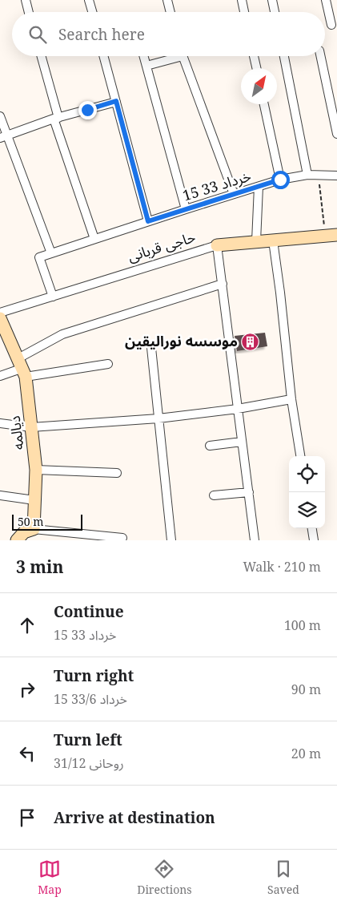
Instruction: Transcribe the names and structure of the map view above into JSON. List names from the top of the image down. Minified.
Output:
{"streets":{"main road":["حاجی قربانی","دیالمه"],"street":["15 خرداد 33"]},"crossings":[["15 خرداد 33","حاجی قربانی"]],"places":{"building":["موسسه نورالیقین"]},"scale_bar":"50 m","north":"top right","page":{"search":"Search here","scale":"50 m","heading":["3 min","Walk · 210 m"],"list":[["Continue","15 خرداد 33","100 m"],["Turn right","15 خرداد 33/6","90 m"],["Turn left","روحانی 31/12","20 m"],"Arrive at destination"],"nav":["Map","Directions","Saved"]}}
